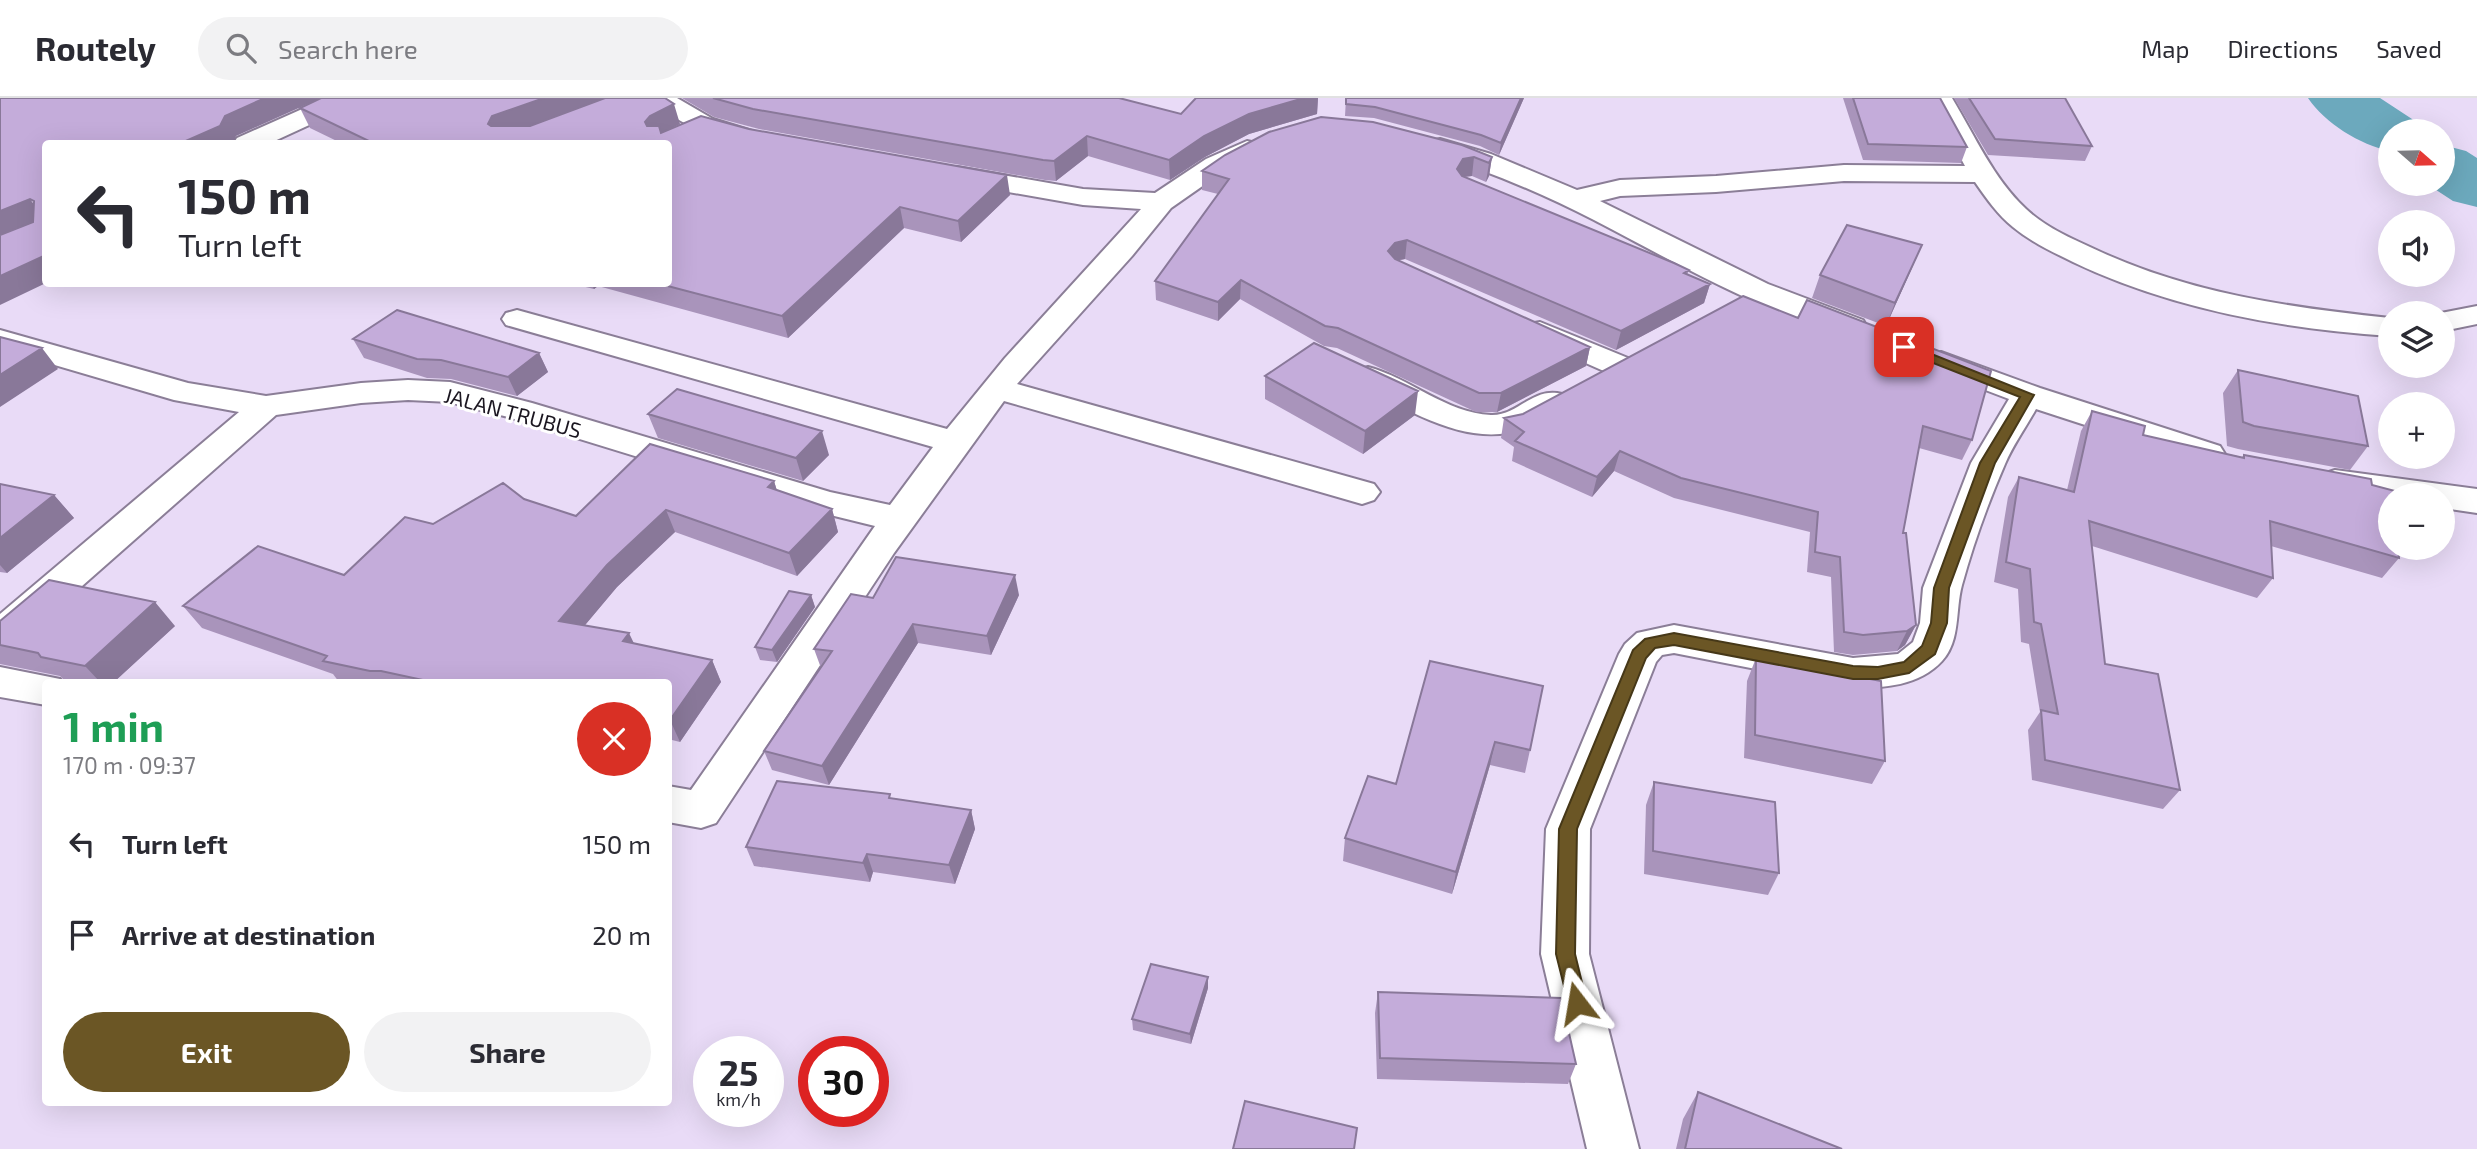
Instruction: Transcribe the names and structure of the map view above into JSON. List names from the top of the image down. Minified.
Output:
{"streets":{"street":["JALAN TRUBUS"]},"north":"right","page":{"header":"Routely","search":"Search here","nav":["Map","Directions","Saved"],"map_buttons":["+","−"],"turn":["150 m","Turn left"],"heading":["1 min","170 m · 09:37"],"list":[{"name":"Turn left","value":"150 m"},{"name":"Arrive at destination","value":"20 m"}],"buttons":["Exit","Share"],"speed":"25 km/h","limit":"30"}}
